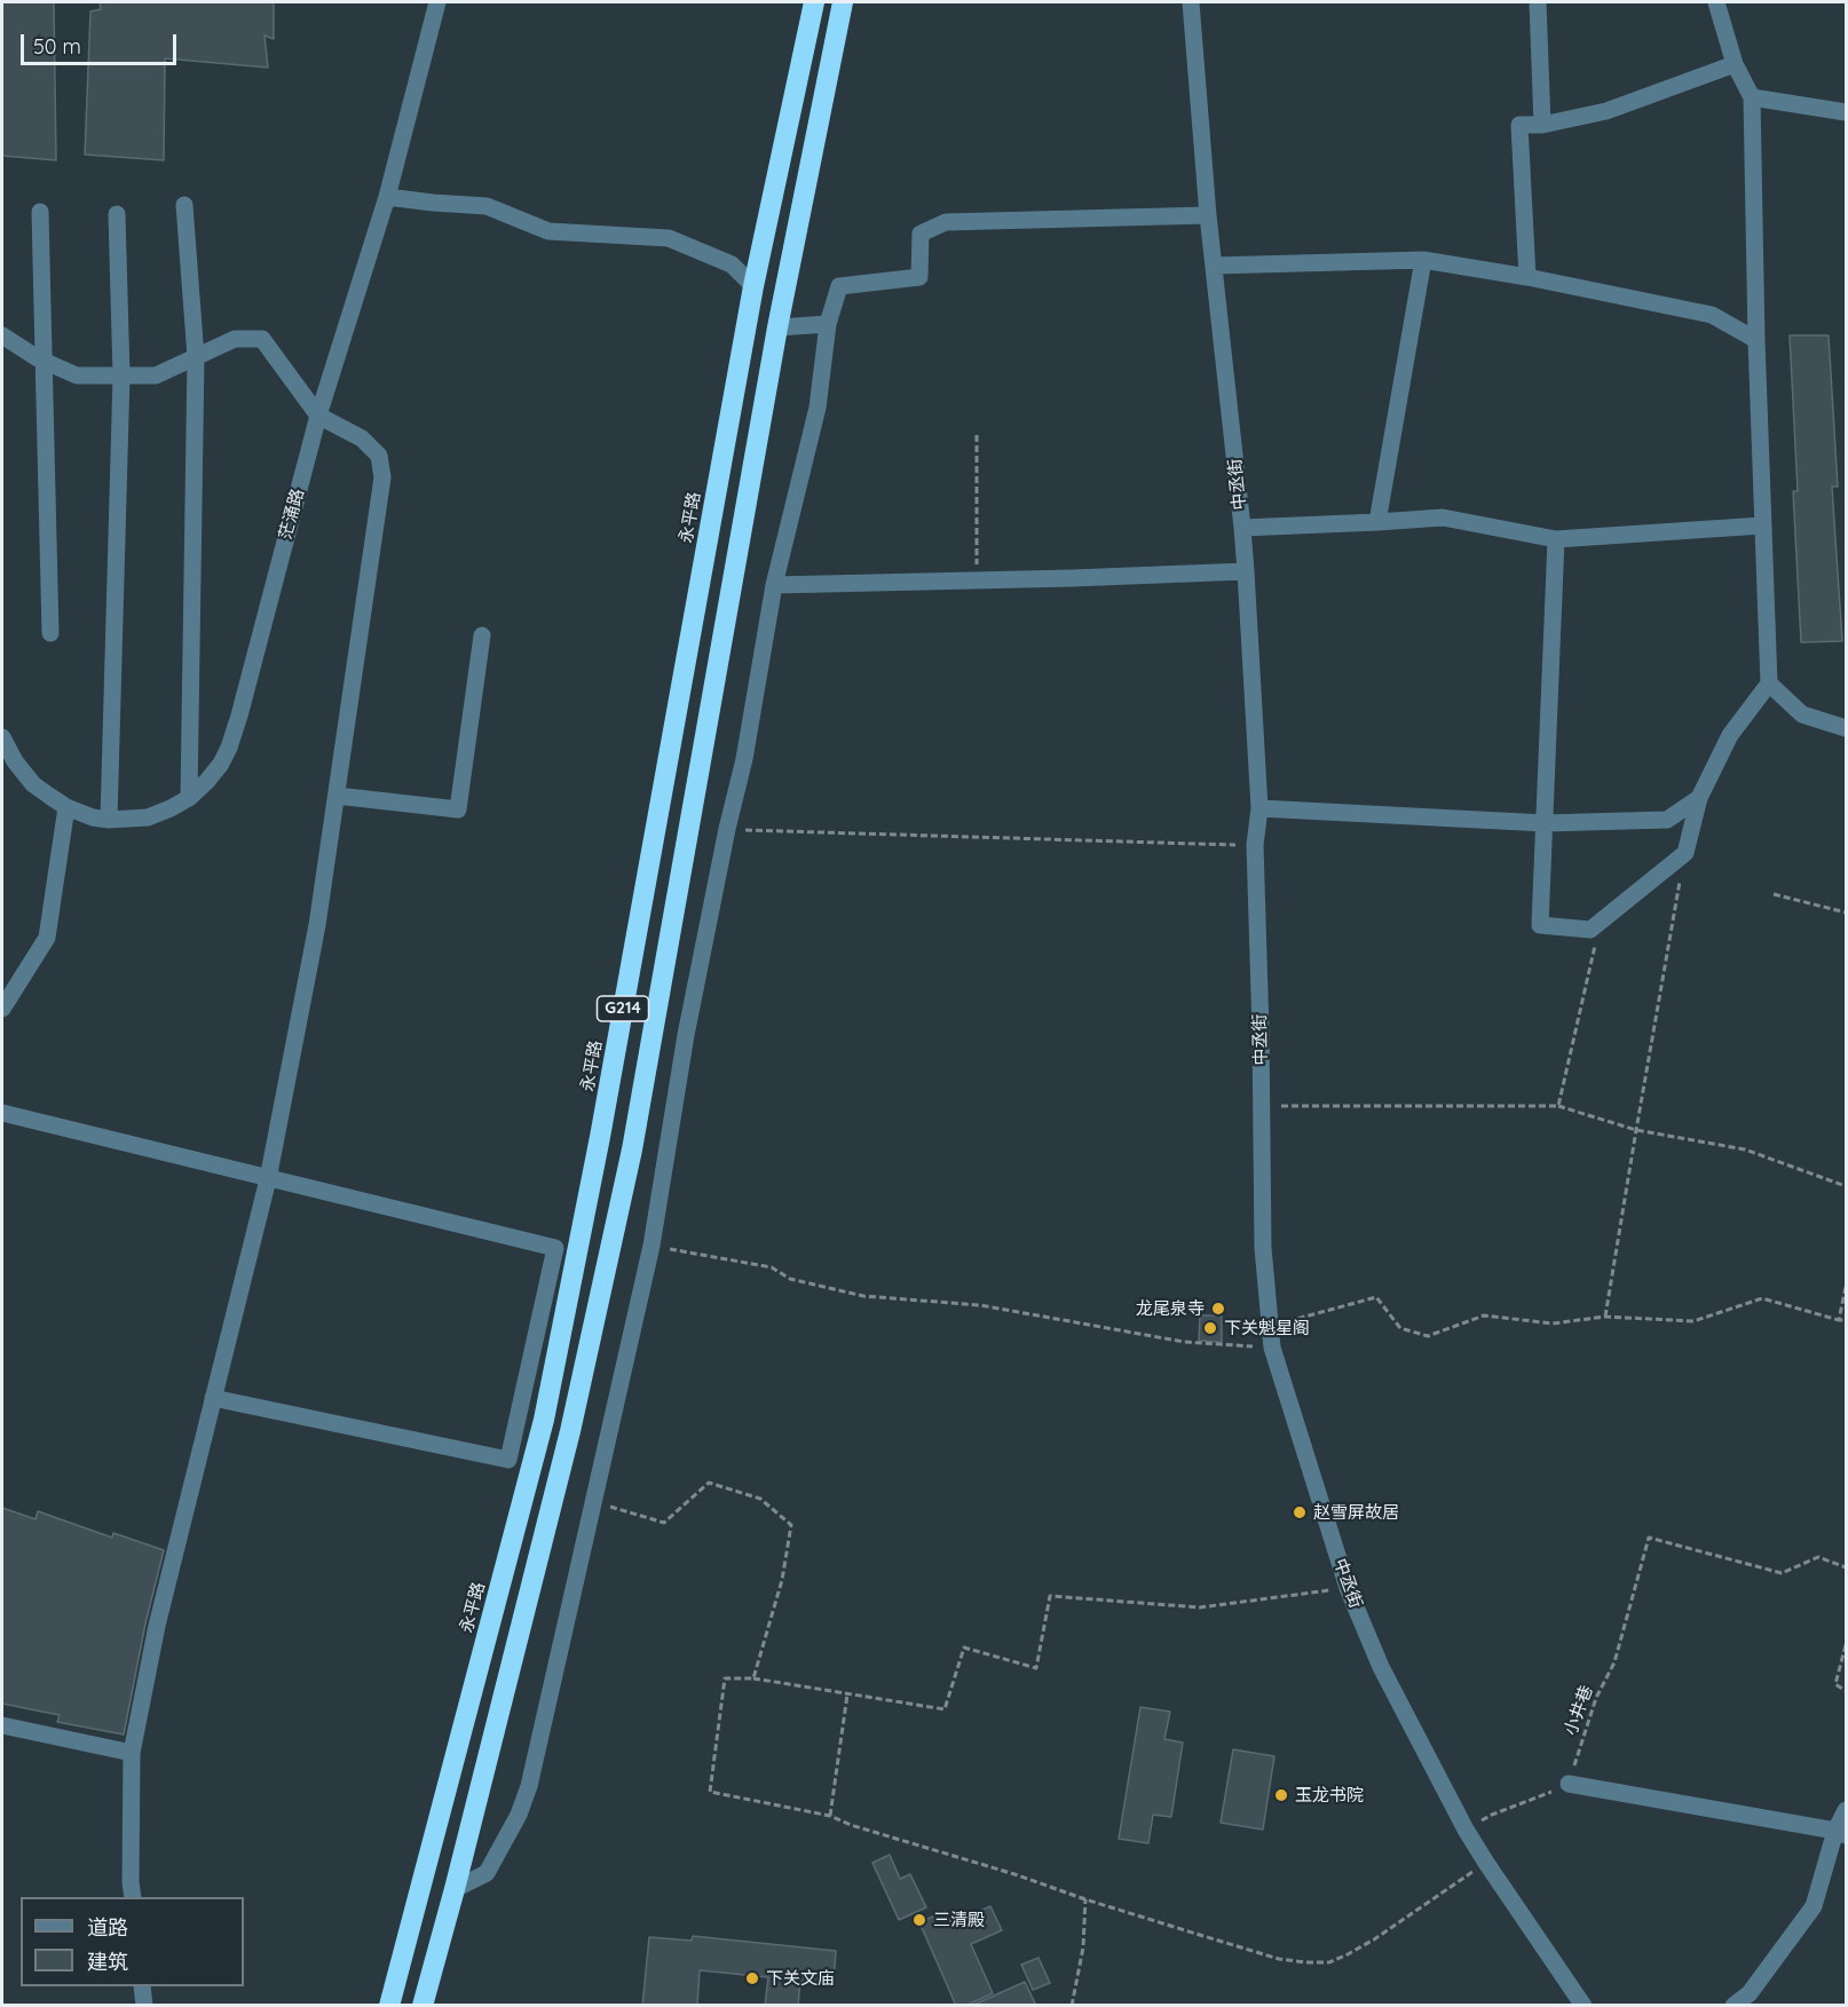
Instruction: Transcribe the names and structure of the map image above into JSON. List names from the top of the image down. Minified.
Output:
{"streets":{"highway":["永平路","G214"],"street":["中丞街","茫涌路"],"path":["小井巷"]},"places":["龙尾泉寺","下关魁星阁","赵雪屏故居","玉龙书院","三清殿","下关文庙"],"legend":["道路","建筑"],"scale_bar":"50 m"}
